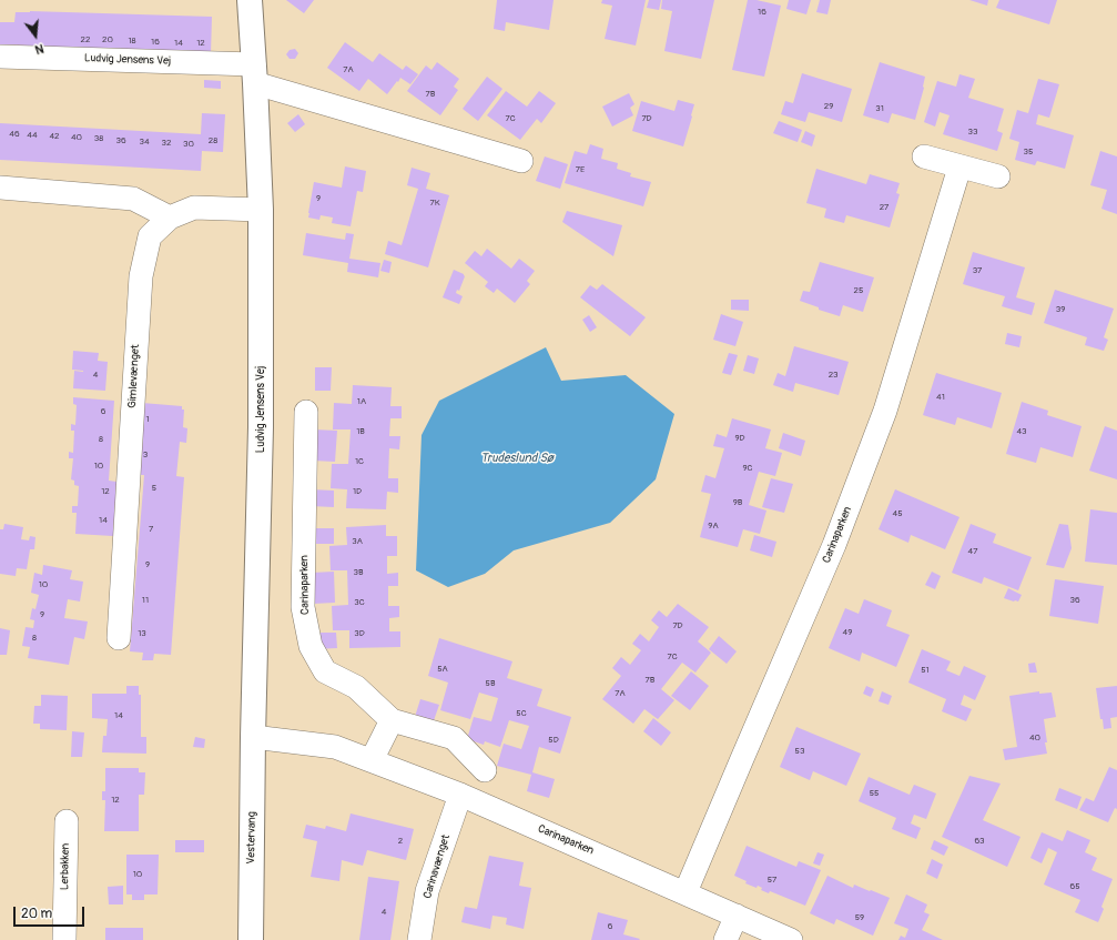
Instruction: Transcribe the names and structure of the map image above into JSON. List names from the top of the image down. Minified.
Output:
{"streets":{"street":["Ludvig Jensens Vej","Gimlevænget","Carinaparken","Vestervang","Lerbakken","Carinavænget"]},"crossings":[["Ludvig Jensens Vej","Gimlevænget"],["Ludvig Jensens Vej","Carinaparken"],["Ludvig Jensens Vej","Vestervang"],["Carinaparken","Vestervang"],["Carinaparken","Carinavænget"]],"water":["Trudeslund Sø"],"house_numbers":["16","22","20","18","16","14","12","7A","7B","29","31","7C","7D","33","46","44","42","40","38","36","28","34","32","30","35","7E","9","7K","27","37","25","39","4","23","41","1A","6","1","1B","43","9D","8","3","1C","10","9C","5","12","1D","9B","45","14","9A","7","3A","47","9","3B","10","11","36","3C","9","7D","49","13","3D","8","7C","5A","51","7B","5B","7A","5C","14","40","5D","53","55","12","2","63","10","57","65","4","59","6"],"scale_bar":"20 m","north":"bottom"}
